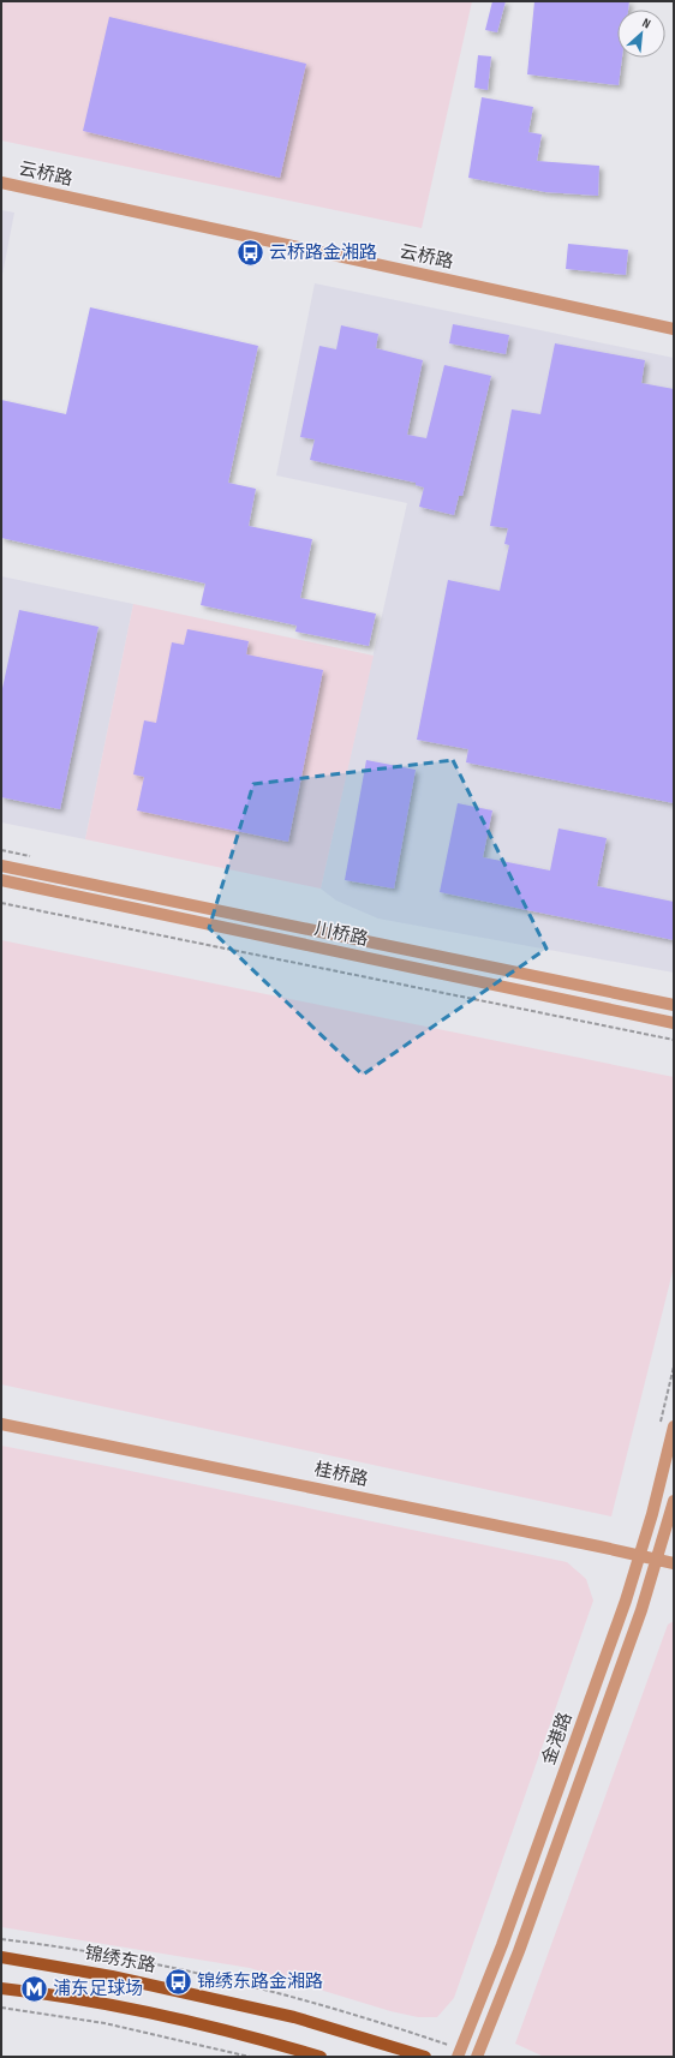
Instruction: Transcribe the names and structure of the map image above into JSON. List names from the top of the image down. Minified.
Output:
{"streets":{"main road":["锦绣东路"],"street":["云桥路","川桥路","桂桥路","金港路"]},"crossings":[["桂桥路","金港路"]],"places":{"bus stop":["云桥路金湘路","锦绣东路金湘路"],"metro station":["浦东足球场"]},"north":"top right"}
